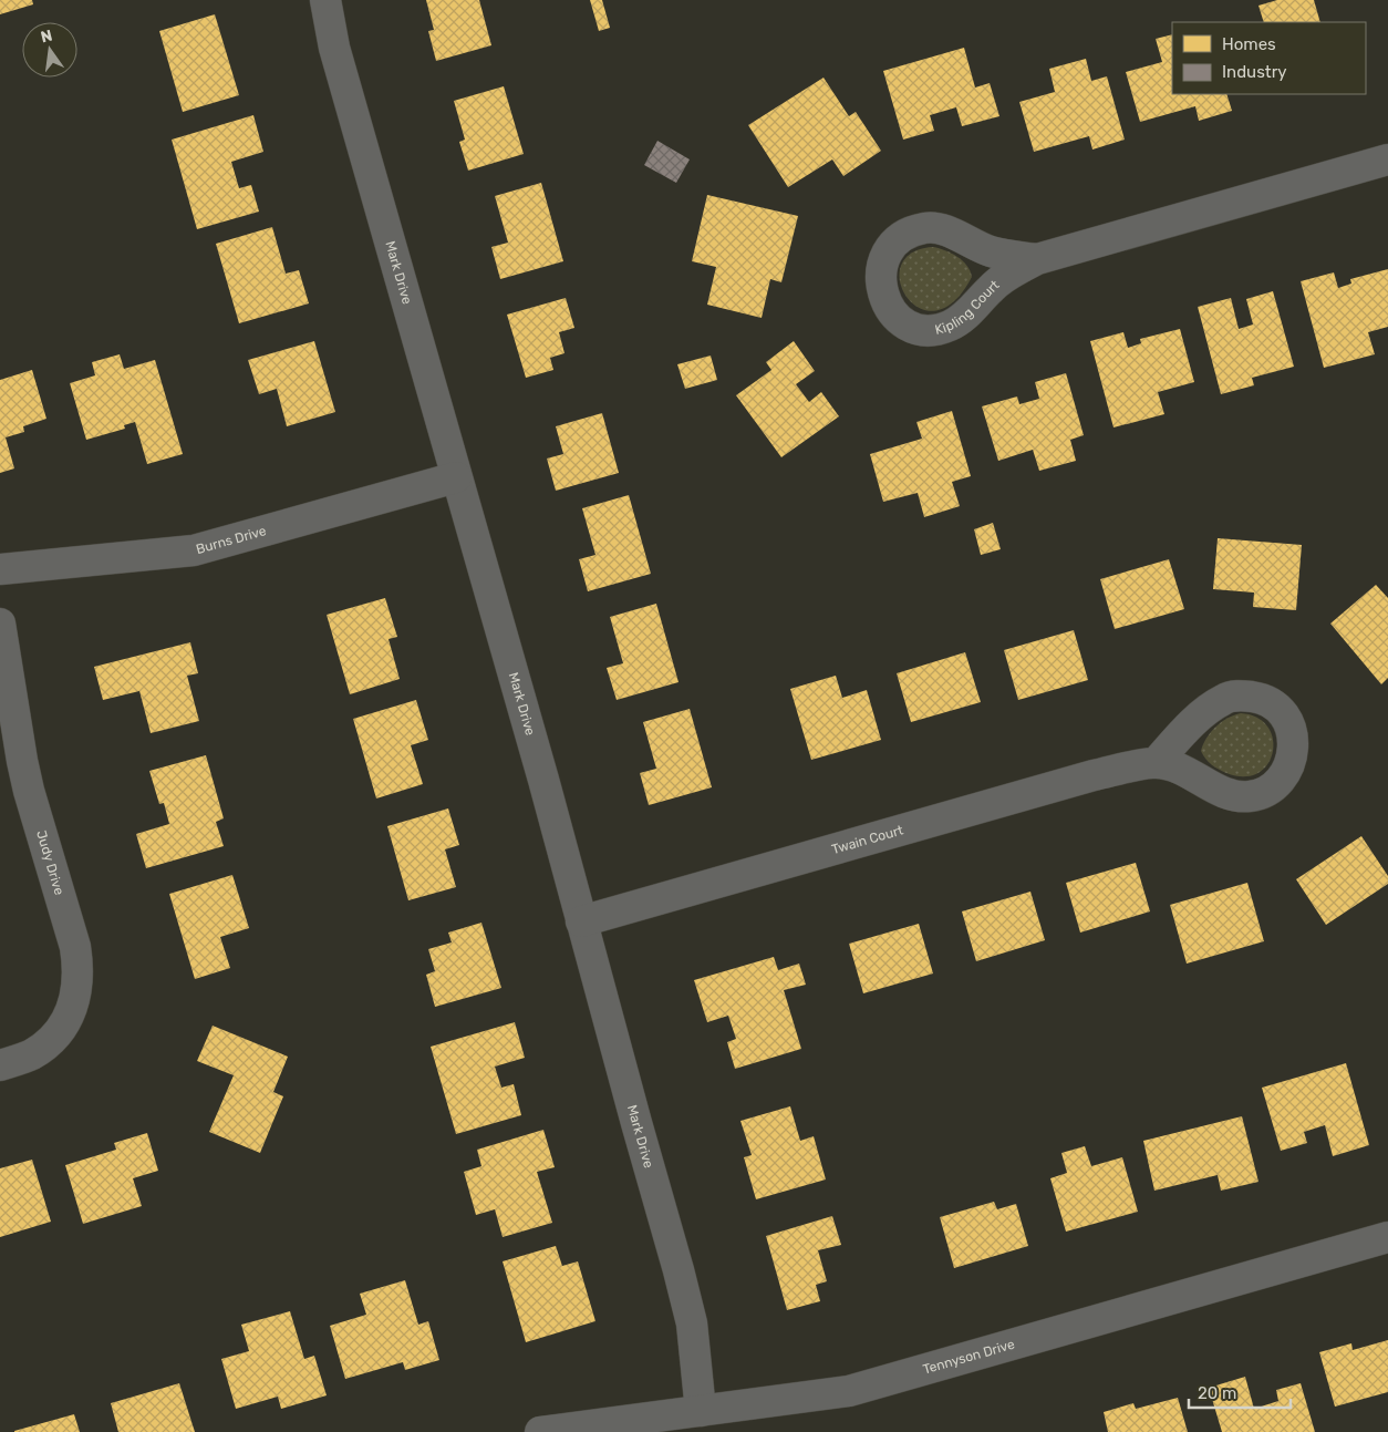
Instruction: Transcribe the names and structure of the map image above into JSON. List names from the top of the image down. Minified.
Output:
{"streets":{"street":["Mark Drive","Kipling Court","Burns Drive","Twain Court","Judy Drive","Tennyson Drive"]},"crossings":[["Mark Drive","Burns Drive"],["Mark Drive","Twain Court"],["Mark Drive","Tennyson Drive"]],"legend":["Homes","Industry"],"scale_bar":"20 m","north":"top"}
